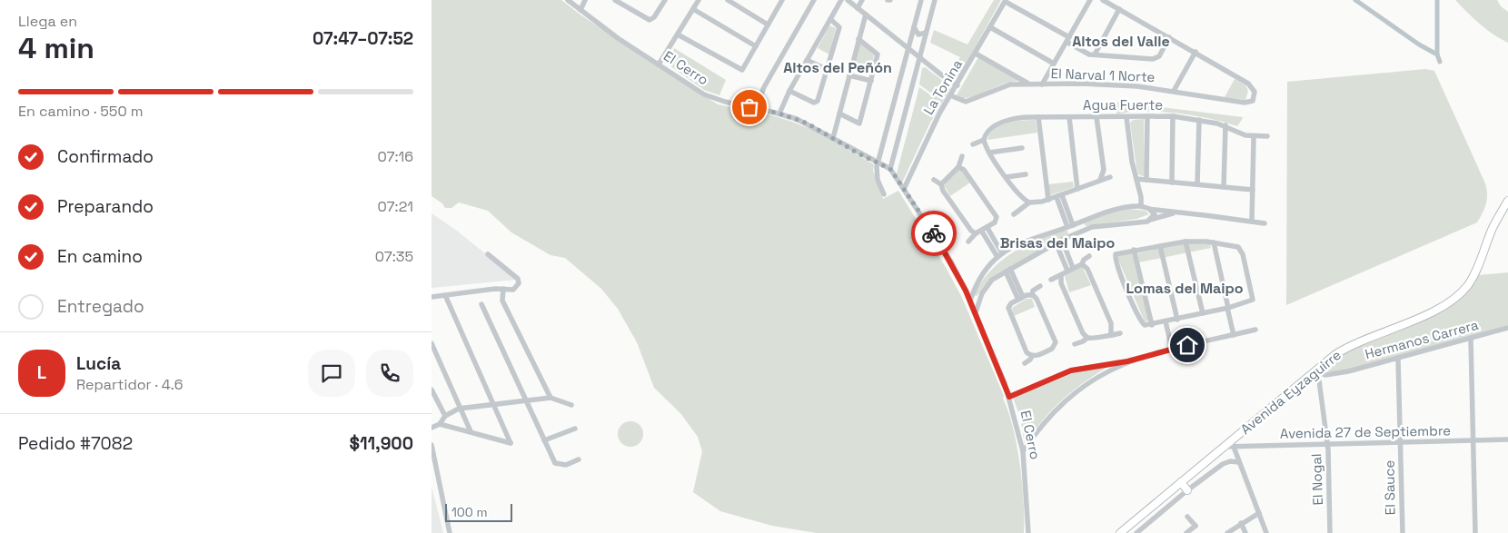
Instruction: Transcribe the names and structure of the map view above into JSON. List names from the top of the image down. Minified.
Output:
{"streets":{"main road":["Avenida Eyzaguirre"],"street":["El Cerro","El Narval 1 Norte","La Tonina","Agua Fuerte","Hermanos Carrera","Avenida 27 de Septiembre","El Nogal","El Sauce"]},"crossings":[["El Cerro","La Tonina"],["El Narval 1 Norte","La Tonina"],["Hermanos Carrera","Avenida Eyzaguirre"],["Hermanos Carrera","El Nogal"],["Hermanos Carrera","El Sauce"],["Avenida Eyzaguirre","Avenida 27 de Septiembre"],["Avenida Eyzaguirre","El Nogal"],["Avenida 27 de Septiembre","El Nogal"],["Avenida 27 de Septiembre","El Sauce"]],"districts":["Altos del Valle","Altos del Peñón","Brisas del Maipo","Lomas del Maipo"],"scale_bar":"100 m","page":{"heading":["4 min","Llega en","07:47–07:52"],"panel":["Lucía","Repartidor · 4.6","Pedido #7082","$11,900"],"bar":"En camino · 550 m","list":[["Confirmado","07:16"],["Preparando","07:21"],["En camino","07:35"],"Entregado"],"round":"L","scale":"100 m"}}
